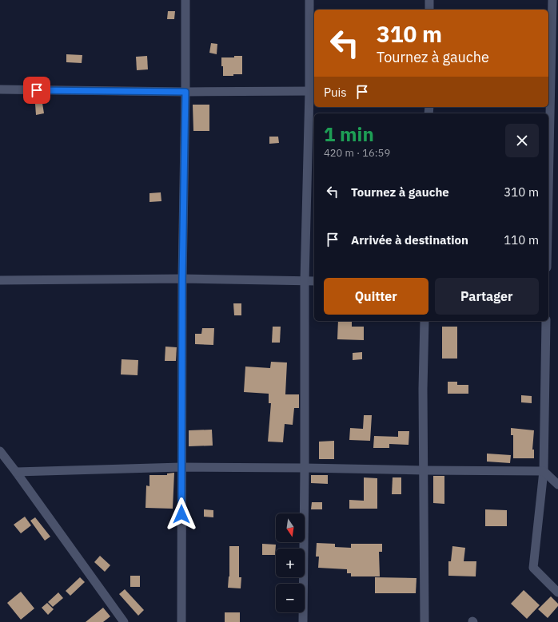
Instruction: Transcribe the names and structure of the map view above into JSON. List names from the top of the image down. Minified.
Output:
{"north":"bottom","page":{"turn":["310 m","Tournez à gauche"],"then":"Puis","heading":["1 min","420 m · 16:59"],"list":[{"name":"Tournez à gauche","value":"310 m"},{"name":"Arrivée à destination","value":"110 m"}],"buttons":["Quitter","Partager"],"map_buttons":["+","−"]}}
